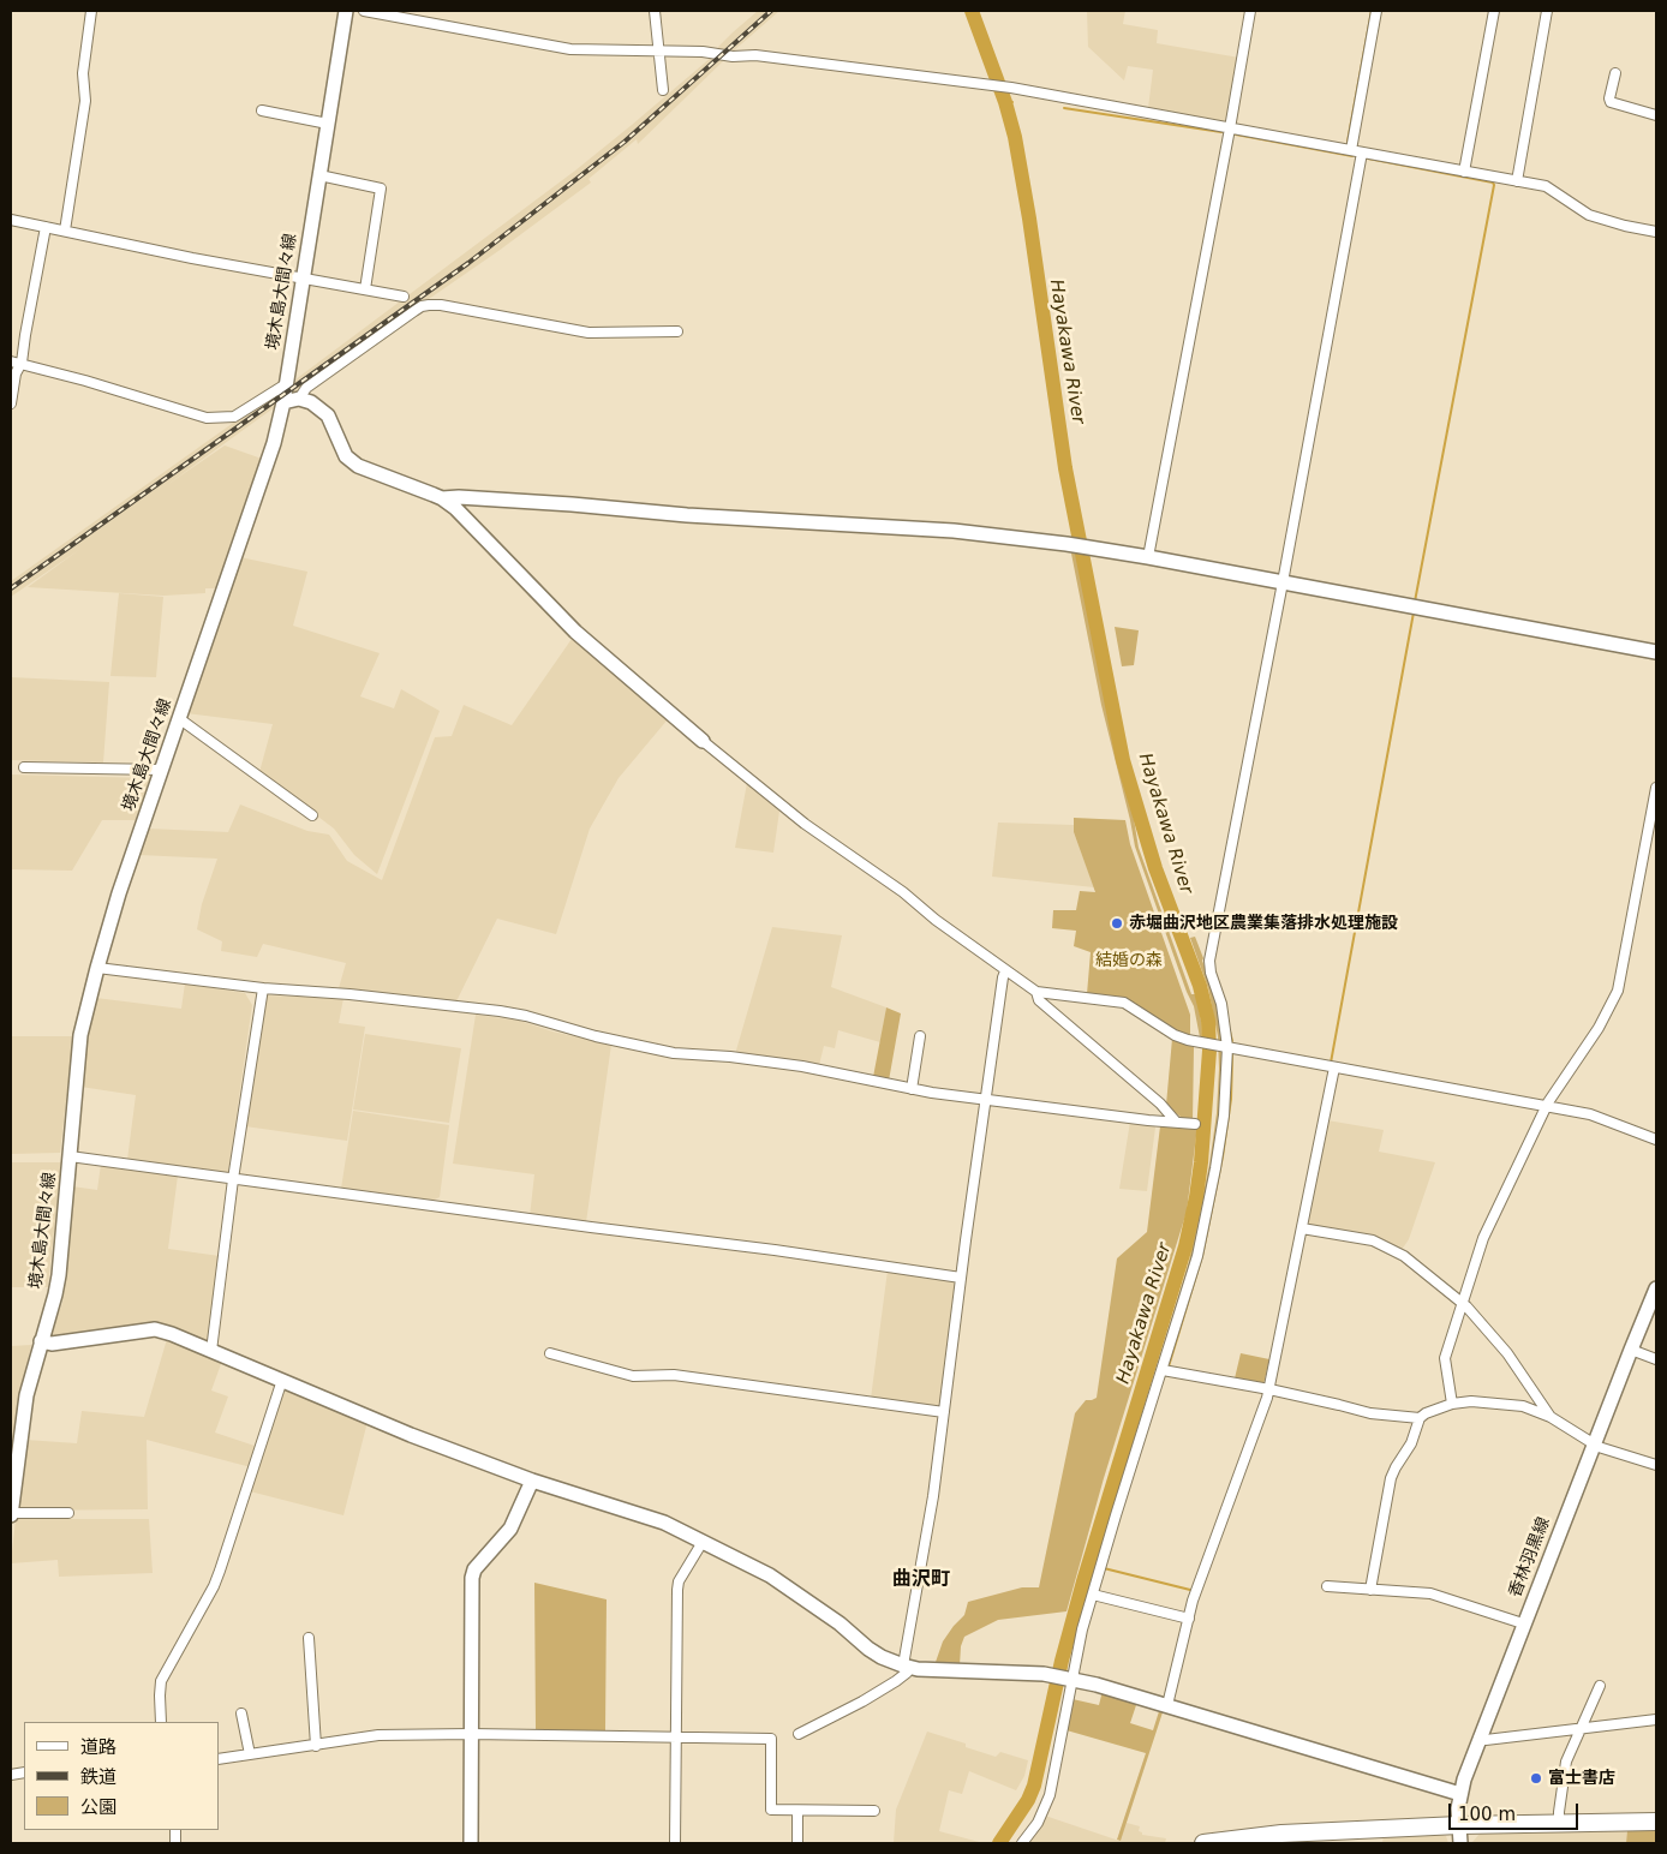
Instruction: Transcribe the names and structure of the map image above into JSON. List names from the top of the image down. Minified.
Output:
{"streets":{"street":["境木島大間々線","香林羽黒線"]},"districts":["曲沢町"],"water":["Hayakawa River"],"parks":["結婚の森"],"places":["赤堀曲沢地区農業集落排水処理施設","富士書店"],"legend":["道路","鉄道","公園"],"scale_bar":"100 m"}
